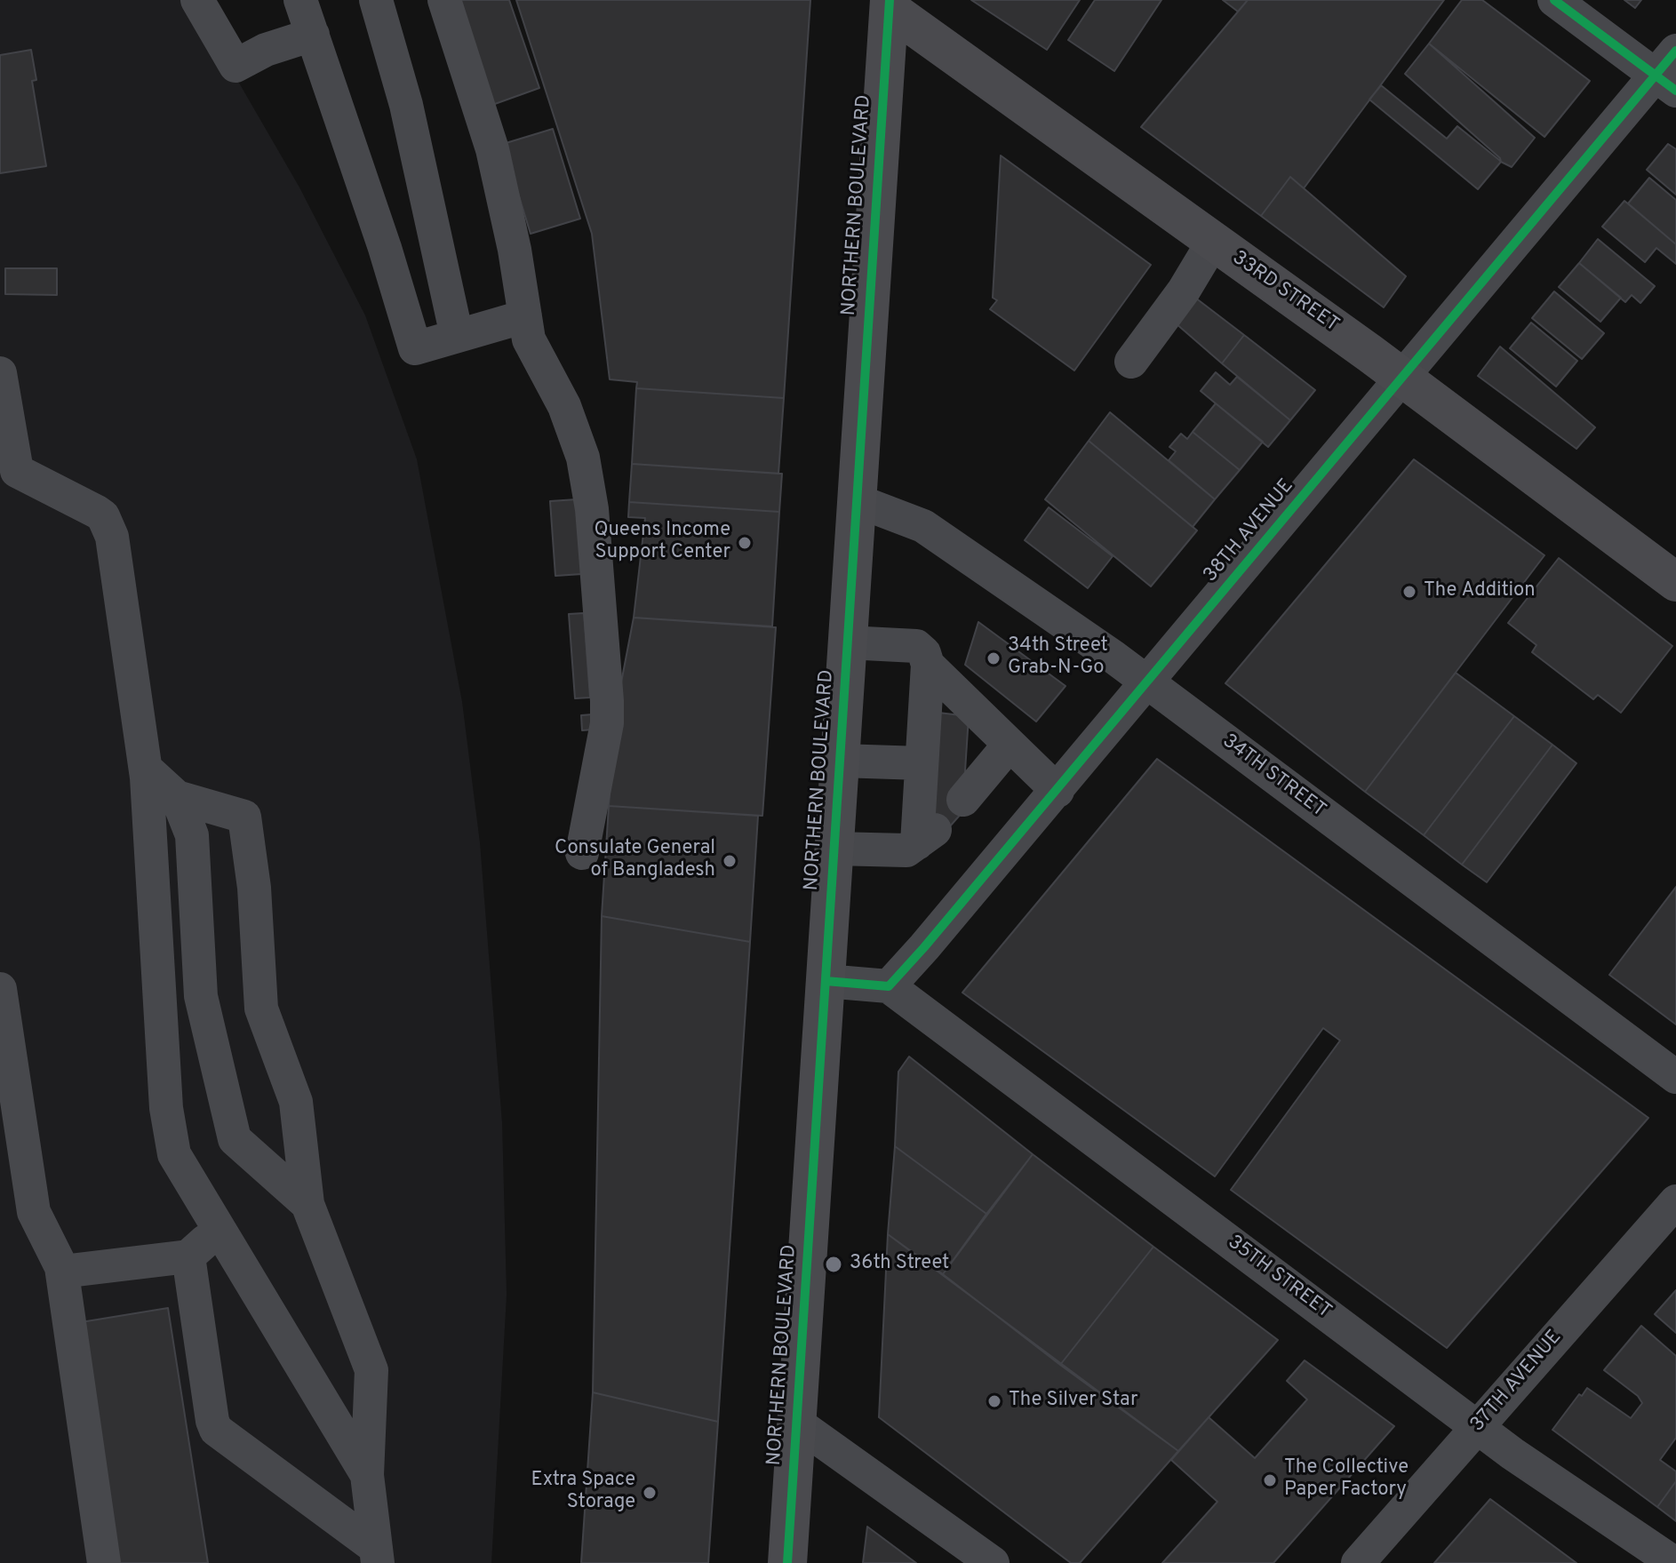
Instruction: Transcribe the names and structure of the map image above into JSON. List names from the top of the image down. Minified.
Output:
{"streets":{"main road":["NORTHERN BOULEVARD","33RD STREET"],"street":["38TH AVENUE","34TH STREET","35TH STREET","37TH AVENUE"]},"crossings":[["NORTHERN BOULEVARD","33RD STREET"],["NORTHERN BOULEVARD","34TH STREET"],["33RD STREET","38TH AVENUE"],["38TH AVENUE","34TH STREET"],["38TH AVENUE","35TH STREET"],["35TH STREET","37TH AVENUE"]],"places":["Queens Income Support Center","The Addition","34th Street Grab-N-Go","Consulate General of Bangladesh","36th Street","The Silver Star","The Collective Paper Factory","Extra Space Storage"]}
